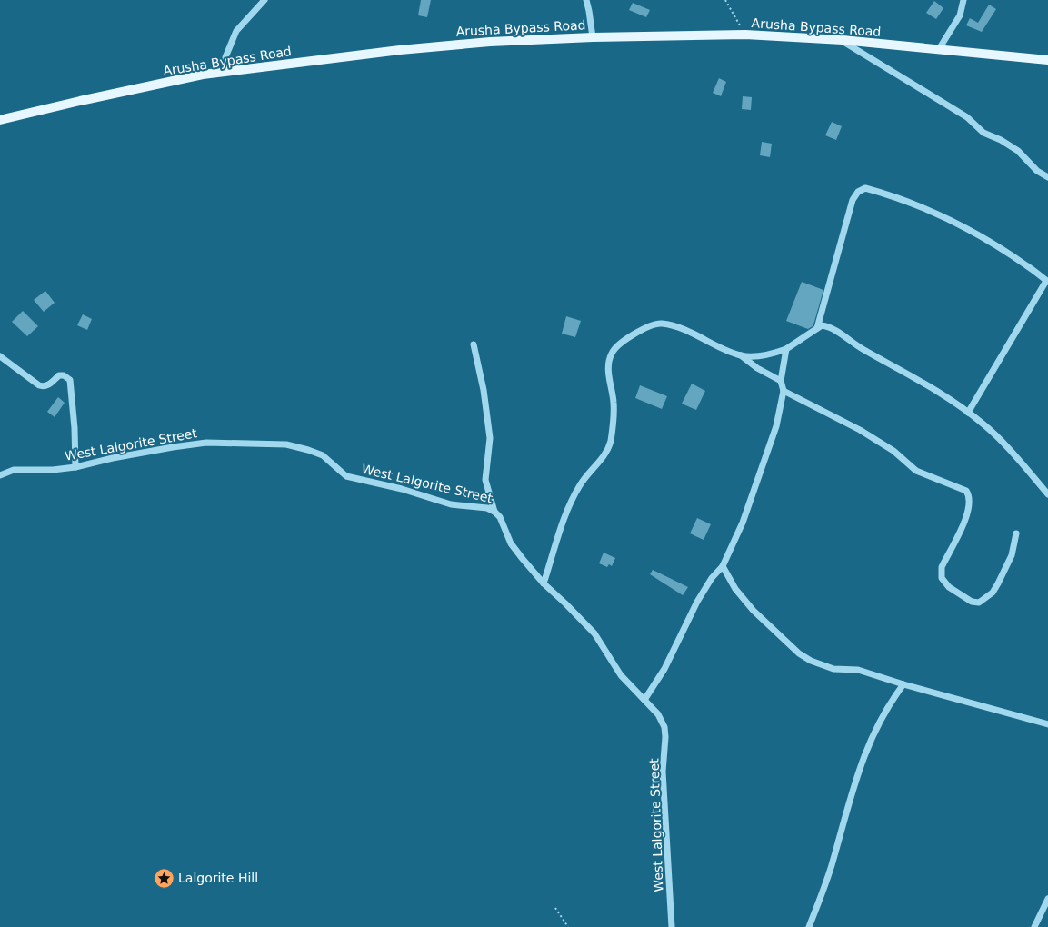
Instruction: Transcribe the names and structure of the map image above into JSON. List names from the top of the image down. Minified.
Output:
{"streets":{"main road":["Arusha Bypass Road"],"street":["West Lalgorite Street"]},"places":{"place":["Lalgorite Hill"]}}
